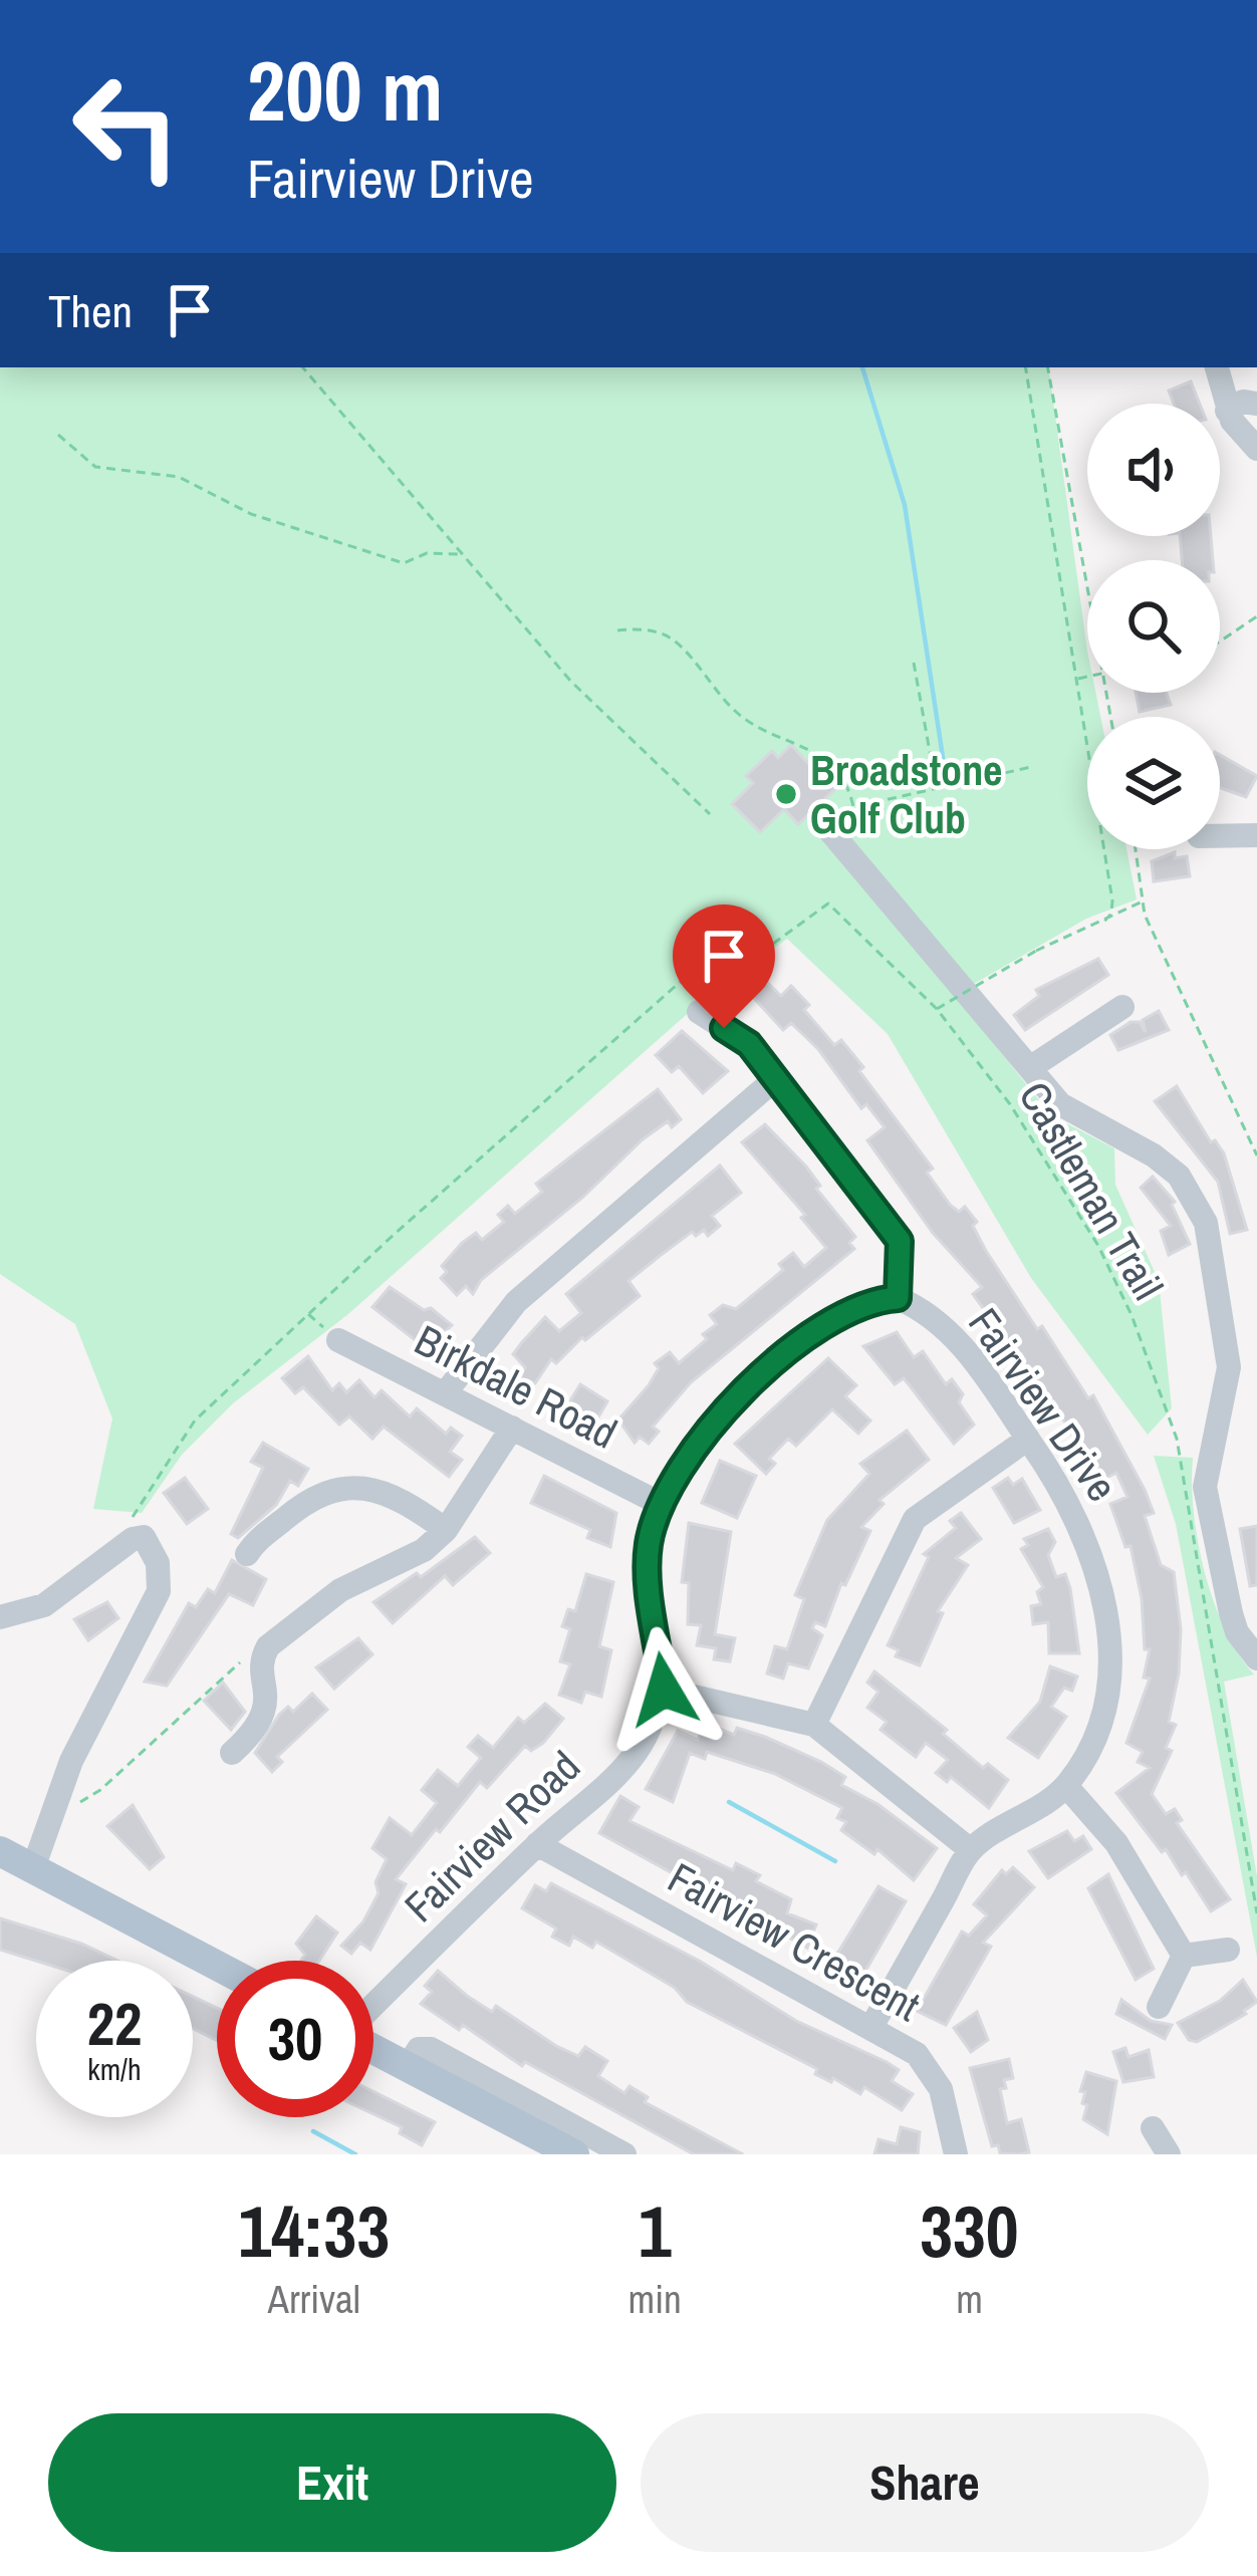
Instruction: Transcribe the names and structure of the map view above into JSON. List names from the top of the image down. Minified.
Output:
{"streets":{"street":["Birkdale Road","Fairview Drive","Fairview Road","Fairview Crescent"],"path":["Castleman Trail"]},"crossings":[["Birkdale Road","Fairview Road"],["Fairview Drive","Fairview Road"],["Fairview Drive","Fairview Crescent"],["Fairview Road","Fairview Crescent"]],"places":["Broadstone Golf Club"],"page":{"turn":["200 m","Fairview Drive"],"then":"Then","speed":"22 km/h","limit":"30","eta":["14:33","Arrival","1","min","330","m"],"buttons":["Exit","Share"]}}
